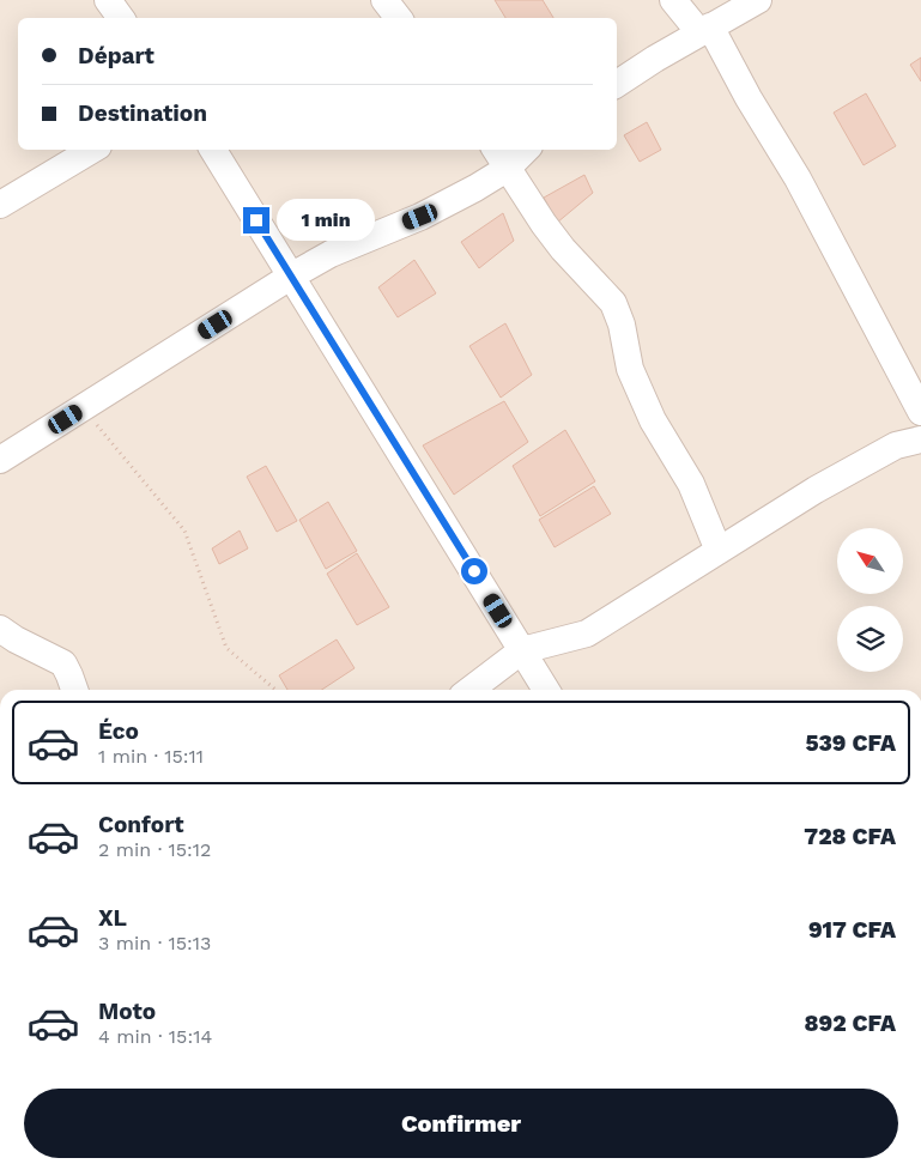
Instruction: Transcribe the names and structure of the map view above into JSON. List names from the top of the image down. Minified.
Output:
{"north":"top left","page":{"banner":["Départ","Destination"],"bubble":"1 min","list":[{"name":"Éco","note":"1 min · 15:11","value":"539 CFA"},{"name":"Confort","note":"2 min · 15:12","value":"728 CFA"},{"name":"XL","note":"3 min · 15:13","value":"917 CFA"},{"name":"Moto","note":"4 min · 15:14","value":"892 CFA"}],"buttons":"Confirmer"}}
